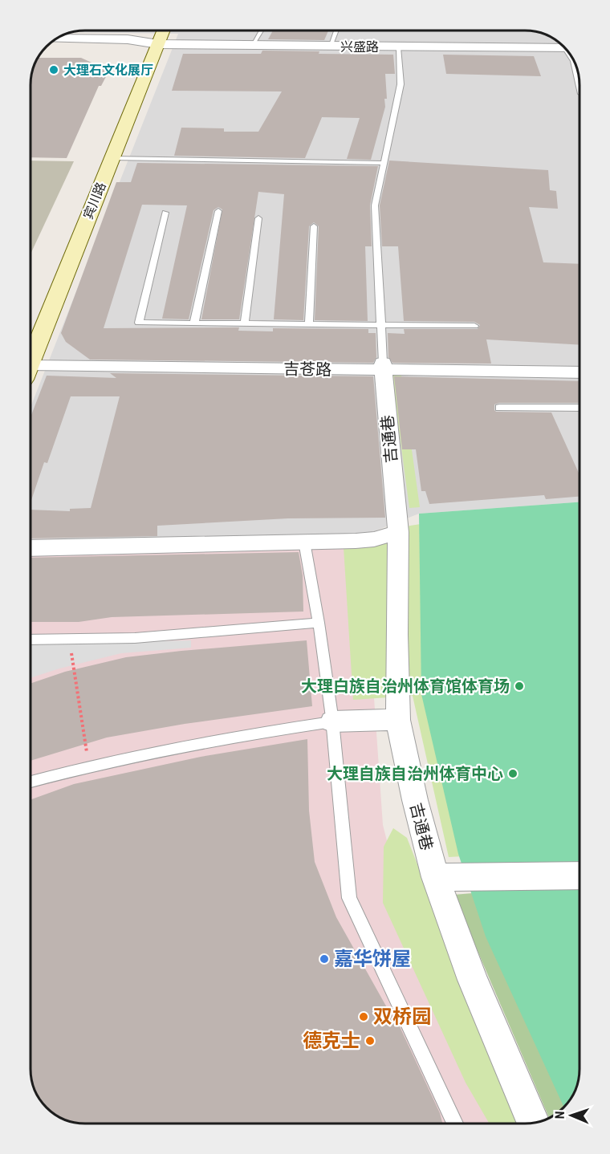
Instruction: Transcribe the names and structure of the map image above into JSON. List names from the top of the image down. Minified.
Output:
{"streets":{"main road":["宾川路"],"street":["兴盛路","吉苍路","吉通巷"]},"crossings":[["兴盛路","宾川路"],["吉苍路","吉通巷"]],"places":["大理石文化展厅","大理白族自治州体育馆体育场","大理自族自治州体育中心","嘉华饼屋","双桥园","德克士"],"north":"left"}
